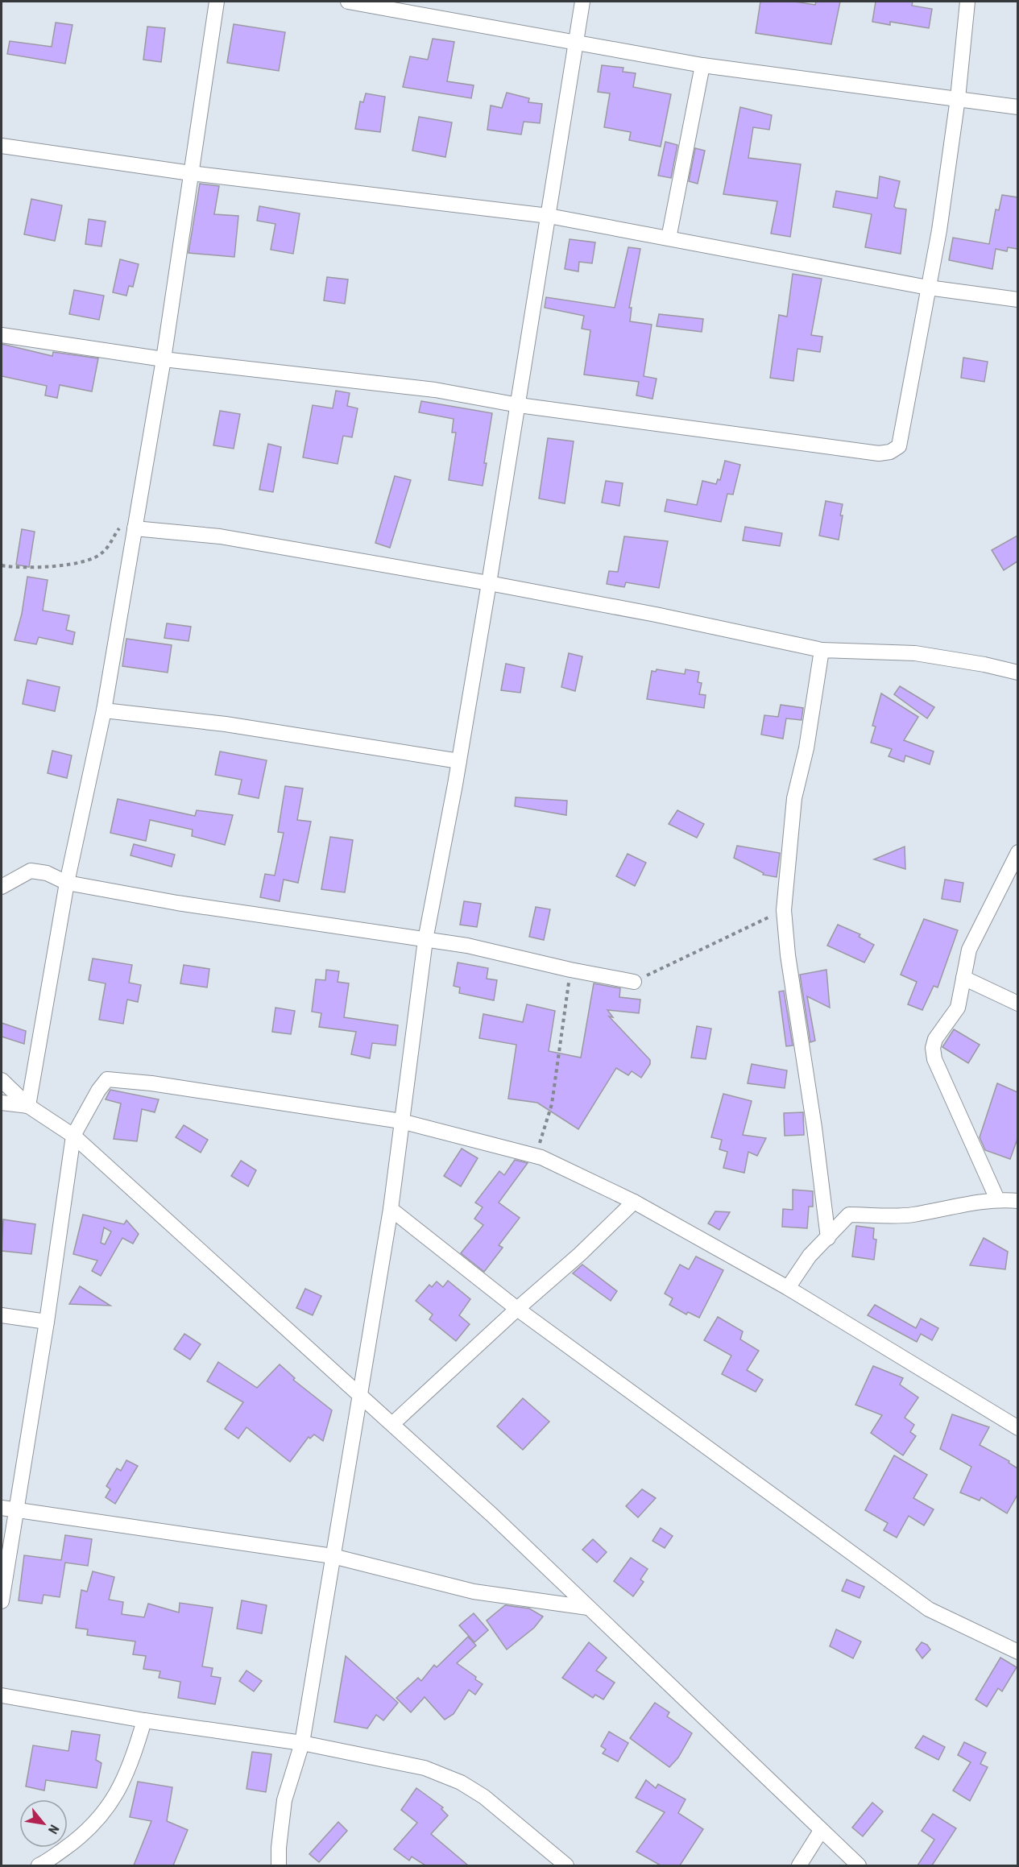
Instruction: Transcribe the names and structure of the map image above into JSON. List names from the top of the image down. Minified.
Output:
{"north":"bottom right"}
